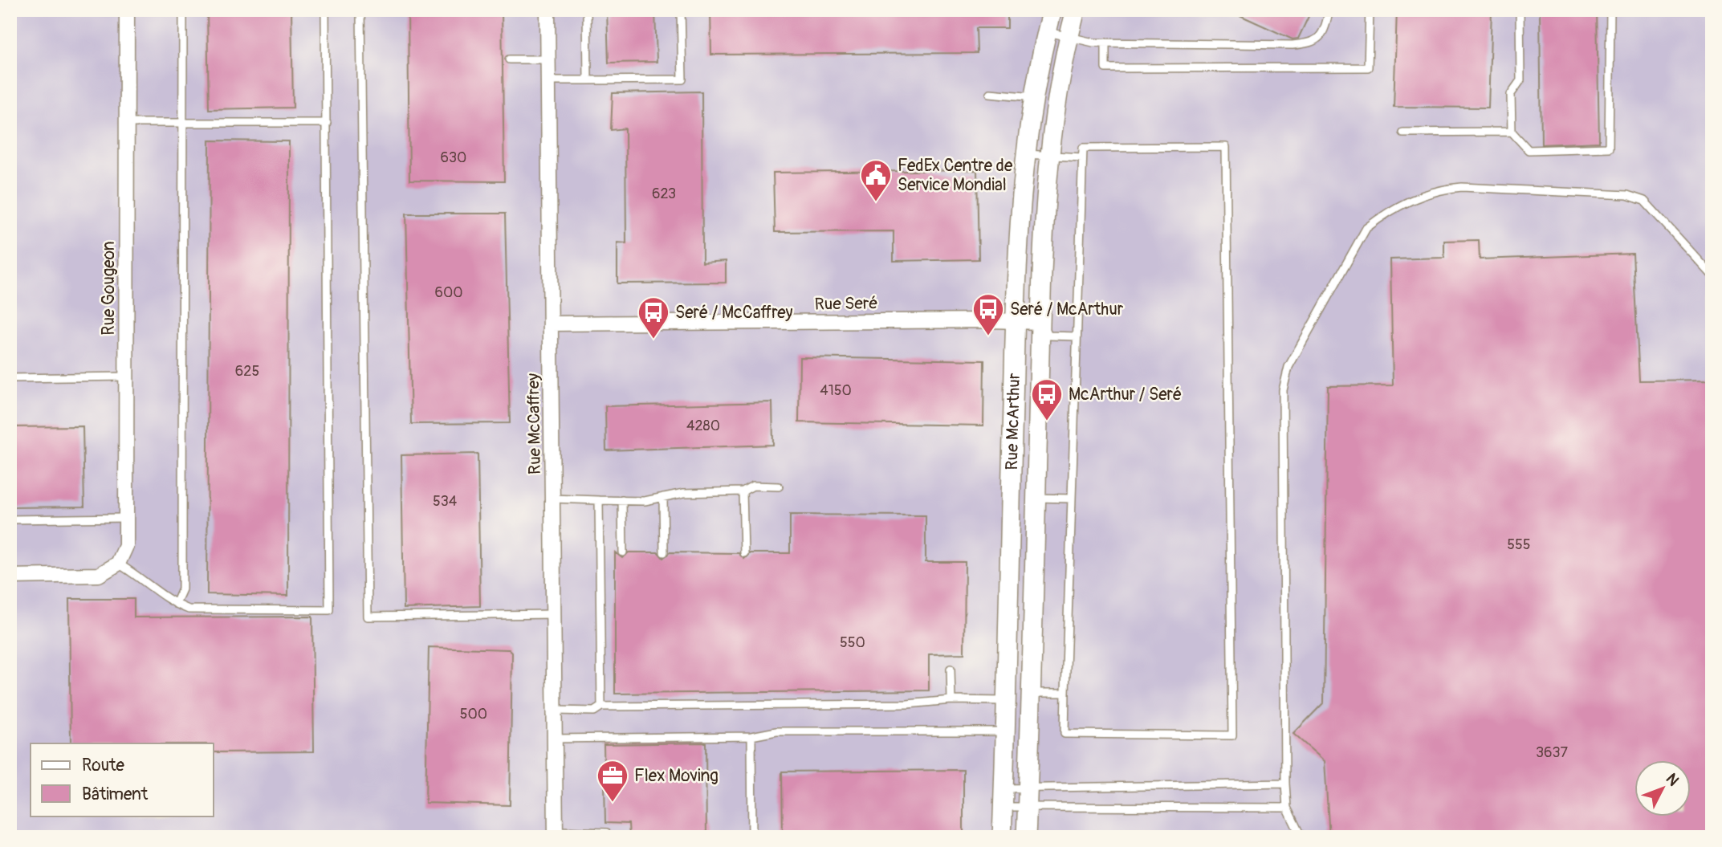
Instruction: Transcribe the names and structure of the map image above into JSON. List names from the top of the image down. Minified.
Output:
{"streets":{"street":["Rue Gougeon","Rue Seré","Rue McArthur","Rue McCaffrey"]},"crossings":[["Rue Seré","Rue McArthur"],["Rue Seré","Rue McCaffrey"]],"places":{"public building":["FedEx Centre de Service Mondial"],"bus stop":["Seré / McArthur","Seré / McCaffrey","McArthur / Seré"],"office":["Flex Moving"]},"house_numbers":["630","623","600","625","4150","4280","534","555","550","500","3637"],"legend":["Route","Bâtiment"],"north":"top right"}
